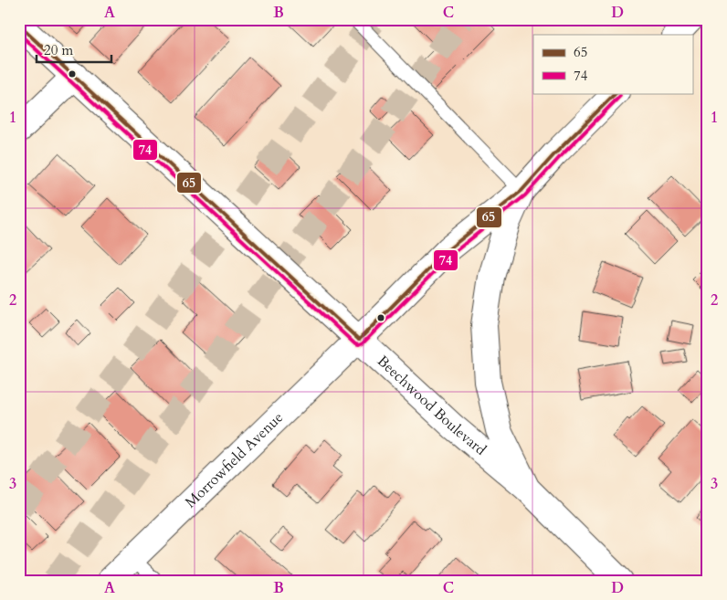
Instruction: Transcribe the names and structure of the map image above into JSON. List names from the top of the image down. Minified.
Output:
{"streets":{"street":["Beechwood Boulevard","Morrowfield Avenue"]},"crossings":[["Beechwood Boulevard","Morrowfield Avenue"]],"lines":["transit line 65","transit line 74"],"legend":["65","74"],"scale_bar":"20 m","grid":{"columns":["A","B","C","D"],"rows":["1","2","3"]}}
